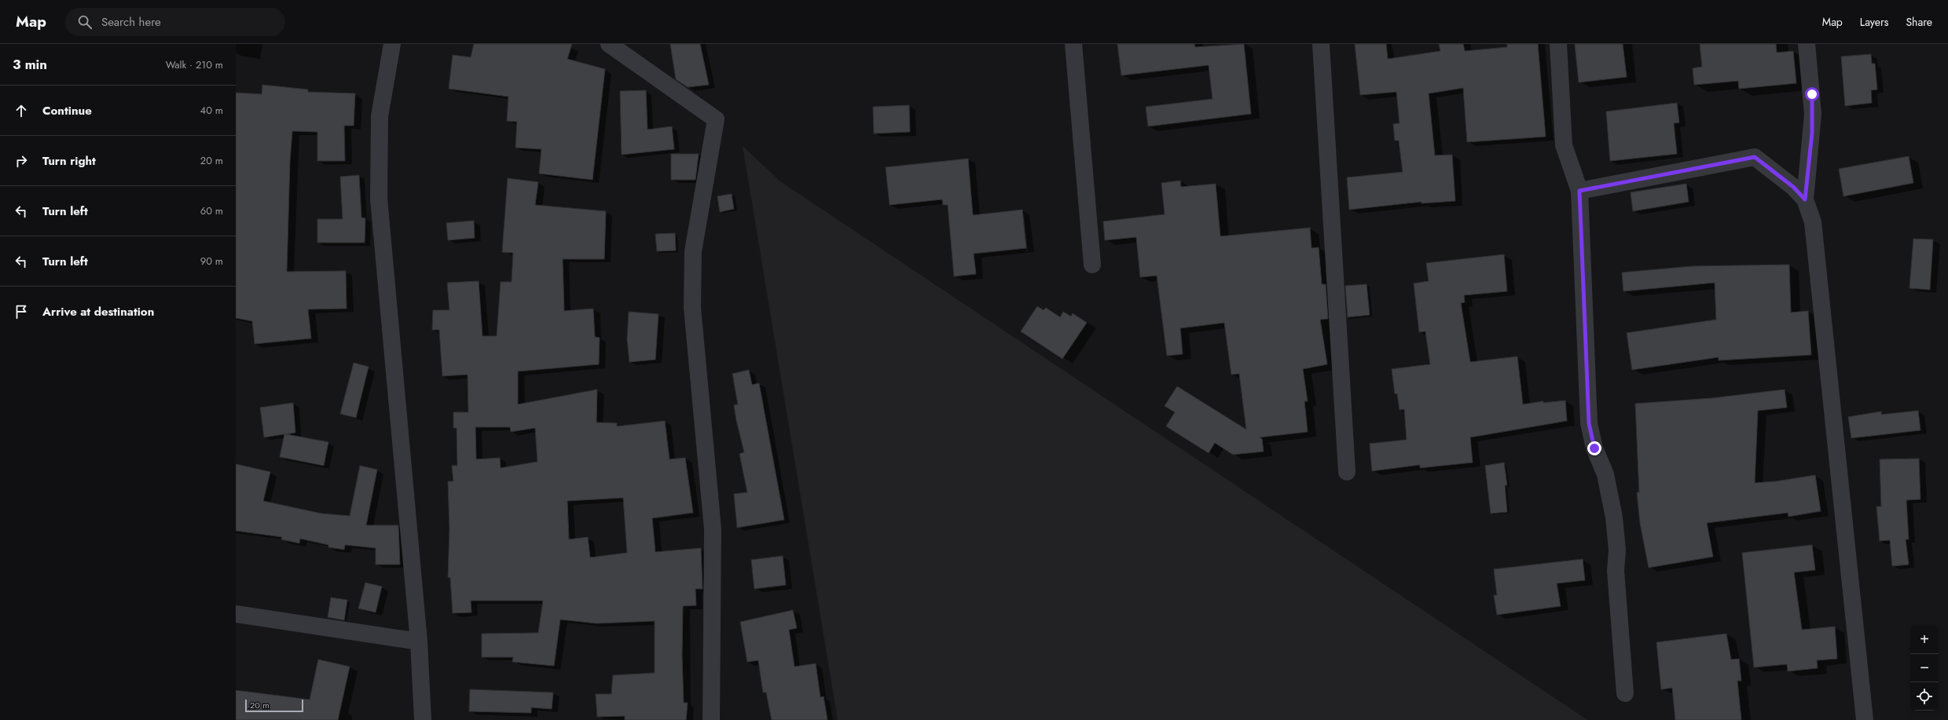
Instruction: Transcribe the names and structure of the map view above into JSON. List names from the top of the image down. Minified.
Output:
{"scale_bar":"20 m","page":{"header":"Map","search":"Search here","nav":["Map","Layers","Share"],"heading":["3 min","Walk · 210 m"],"list":[["Continue","40 m"],["Turn right","20 m"],["Turn left","60 m"],["Turn left","90 m"],"Arrive at destination"],"map_buttons":["+","−"],"scale":"20 m"}}
